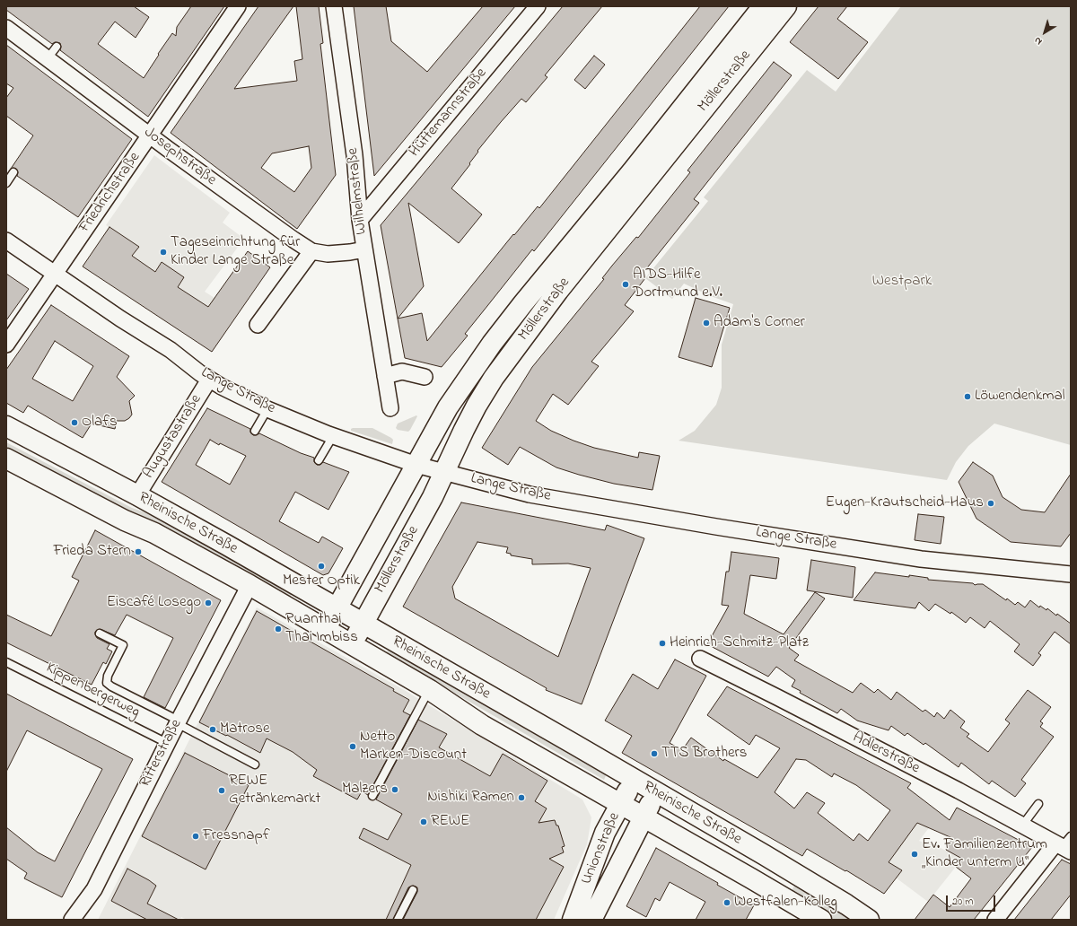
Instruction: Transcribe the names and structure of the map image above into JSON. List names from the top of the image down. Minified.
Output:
{"streets":{"main road":["Möllerstraße","Rheinische Straße","Unionstraße"],"street":["Hüttemannstraße","Josephstraße","Wilhelmstraße","Friedrichstraße","Lange Straße","Augustastraße","Ritterstraße","Adlerstraße"],"lane":["Kippenbergerweg"]},"crossings":[["Möllerstraße","Lange Straße"],["Möllerstraße","Rheinische Straße"],["Hüttemannstraße","Wilhelmstraße"],["Josephstraße","Wilhelmstraße"],["Josephstraße","Friedrichstraße"],["Friedrichstraße","Lange Straße"],["Lange Straße","Augustastraße"],["Augustastraße","Rheinische Straße"],["Rheinische Straße","Ritterstraße"],["Rheinische Straße","Unionstraße"],["Kippenbergerweg","Ritterstraße"]],"parks":["Westpark"],"places":["Tageseinrichtung für Kinder Lange Straße","AIDS-Hilfe Dortmund e.V.","Adam's Corner","Löwendenkmal","Olafs","Eugen-Krautscheid-Haus","Frieda Stern","Mester Optik","Eiscafé Losego","Ruanthai Thai Imbiss","Heinrich-Schmitz-Platz","Matrose","Netto Marken-Discount","TTS Brothers","Malzers","REWE Getränkemarkt","Nishiki Ramen","REWE","Fressnapf","Ev. Familienzentrum „Kinder unterm U“","Westfalen-Kolleg"],"scale_bar":"20 m","north":"bottom left"}
